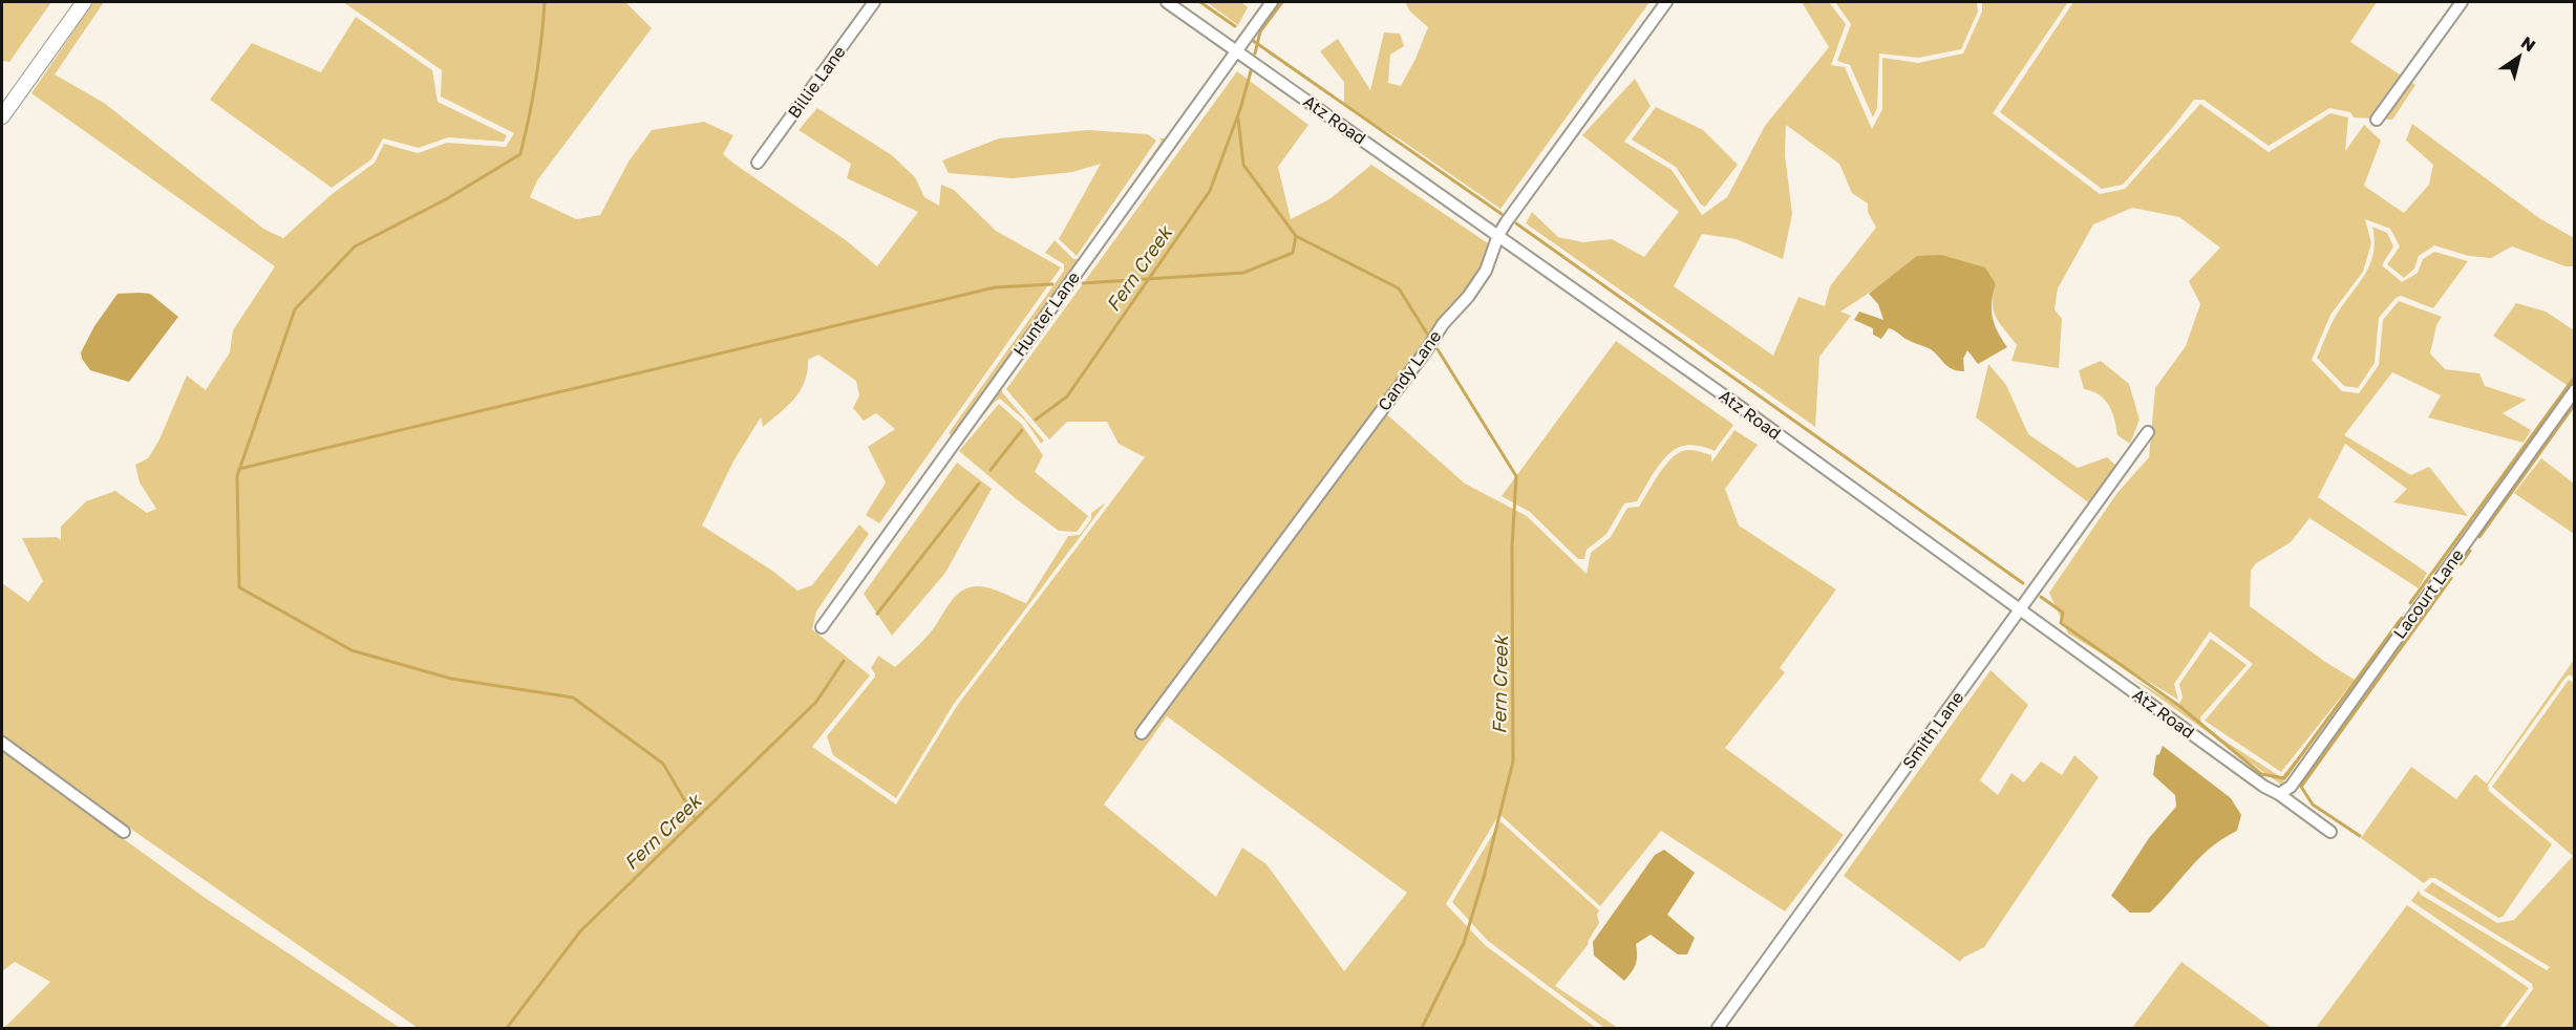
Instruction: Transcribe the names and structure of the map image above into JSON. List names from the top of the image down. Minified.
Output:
{"streets":{"street":["Billie Lane","Atz Road","Hunter Lane","Candy Lane","Lacourt Lane","Smith Lane"]},"crossings":[["Atz Road","Hunter Lane"],["Atz Road","Candy Lane"],["Atz Road","Lacourt Lane"],["Atz Road","Smith Lane"]],"water":["Fern Creek"],"north":"top right"}
